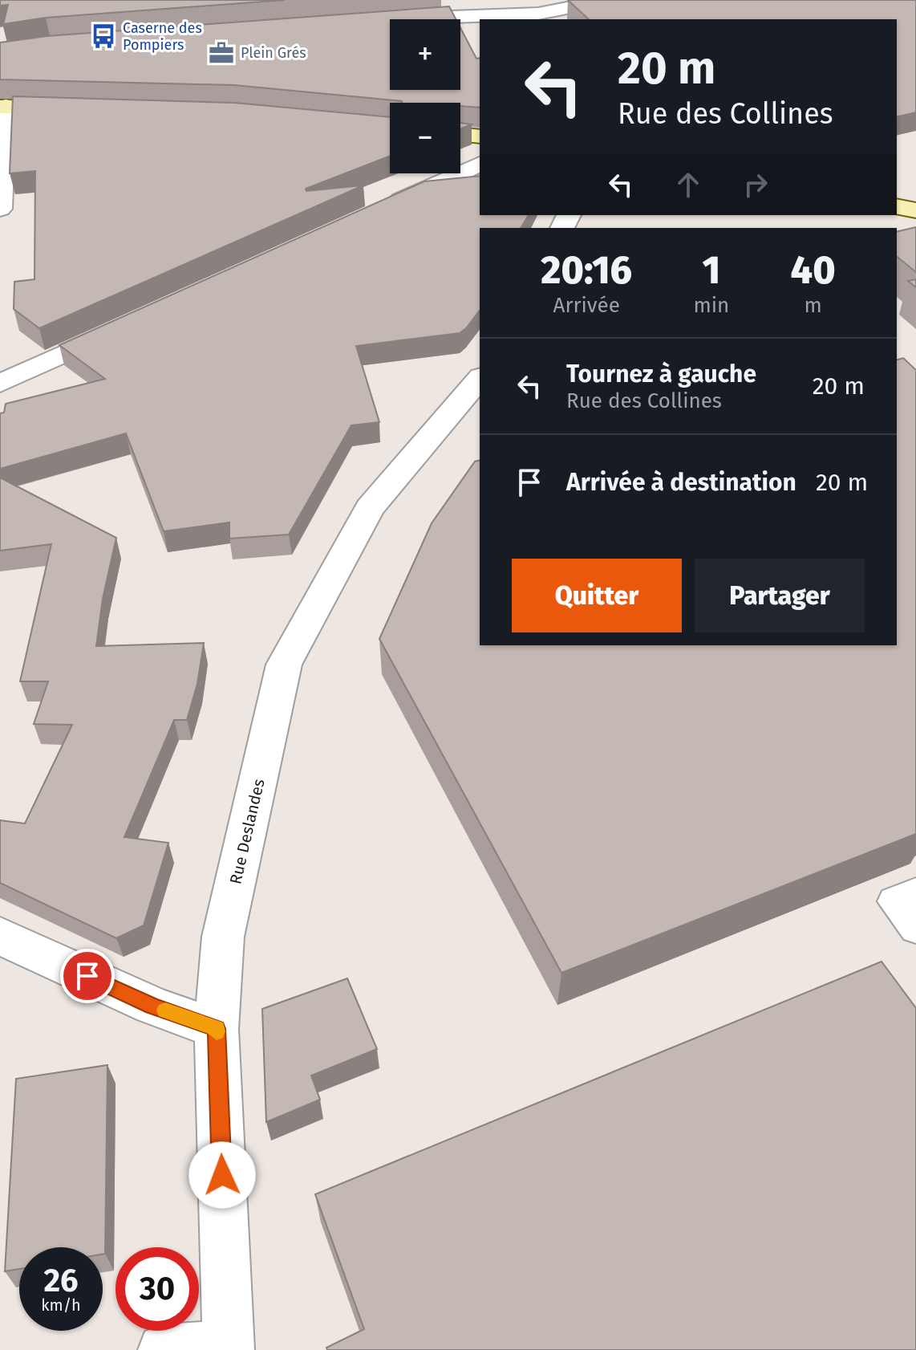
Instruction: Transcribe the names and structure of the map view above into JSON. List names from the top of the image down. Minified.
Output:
{"streets":{"street":["Rue Deslandes"]},"places":{"bus stop":["Caserne des Pompiers"],"office":["Plein Grés"]},"page":{"map_buttons":["+","−"],"turn":["20 m","Rue des Collines"],"eta":["20:16","Arrivée","1","min","40","m"],"list":[{"name":"Tournez à gauche","note":"Rue des Collines","value":"20 m"},{"name":"Arrivée à destination","value":"20 m"}],"buttons":["Quitter","Partager"],"speed":"26 km/h","limit":"30"}}
